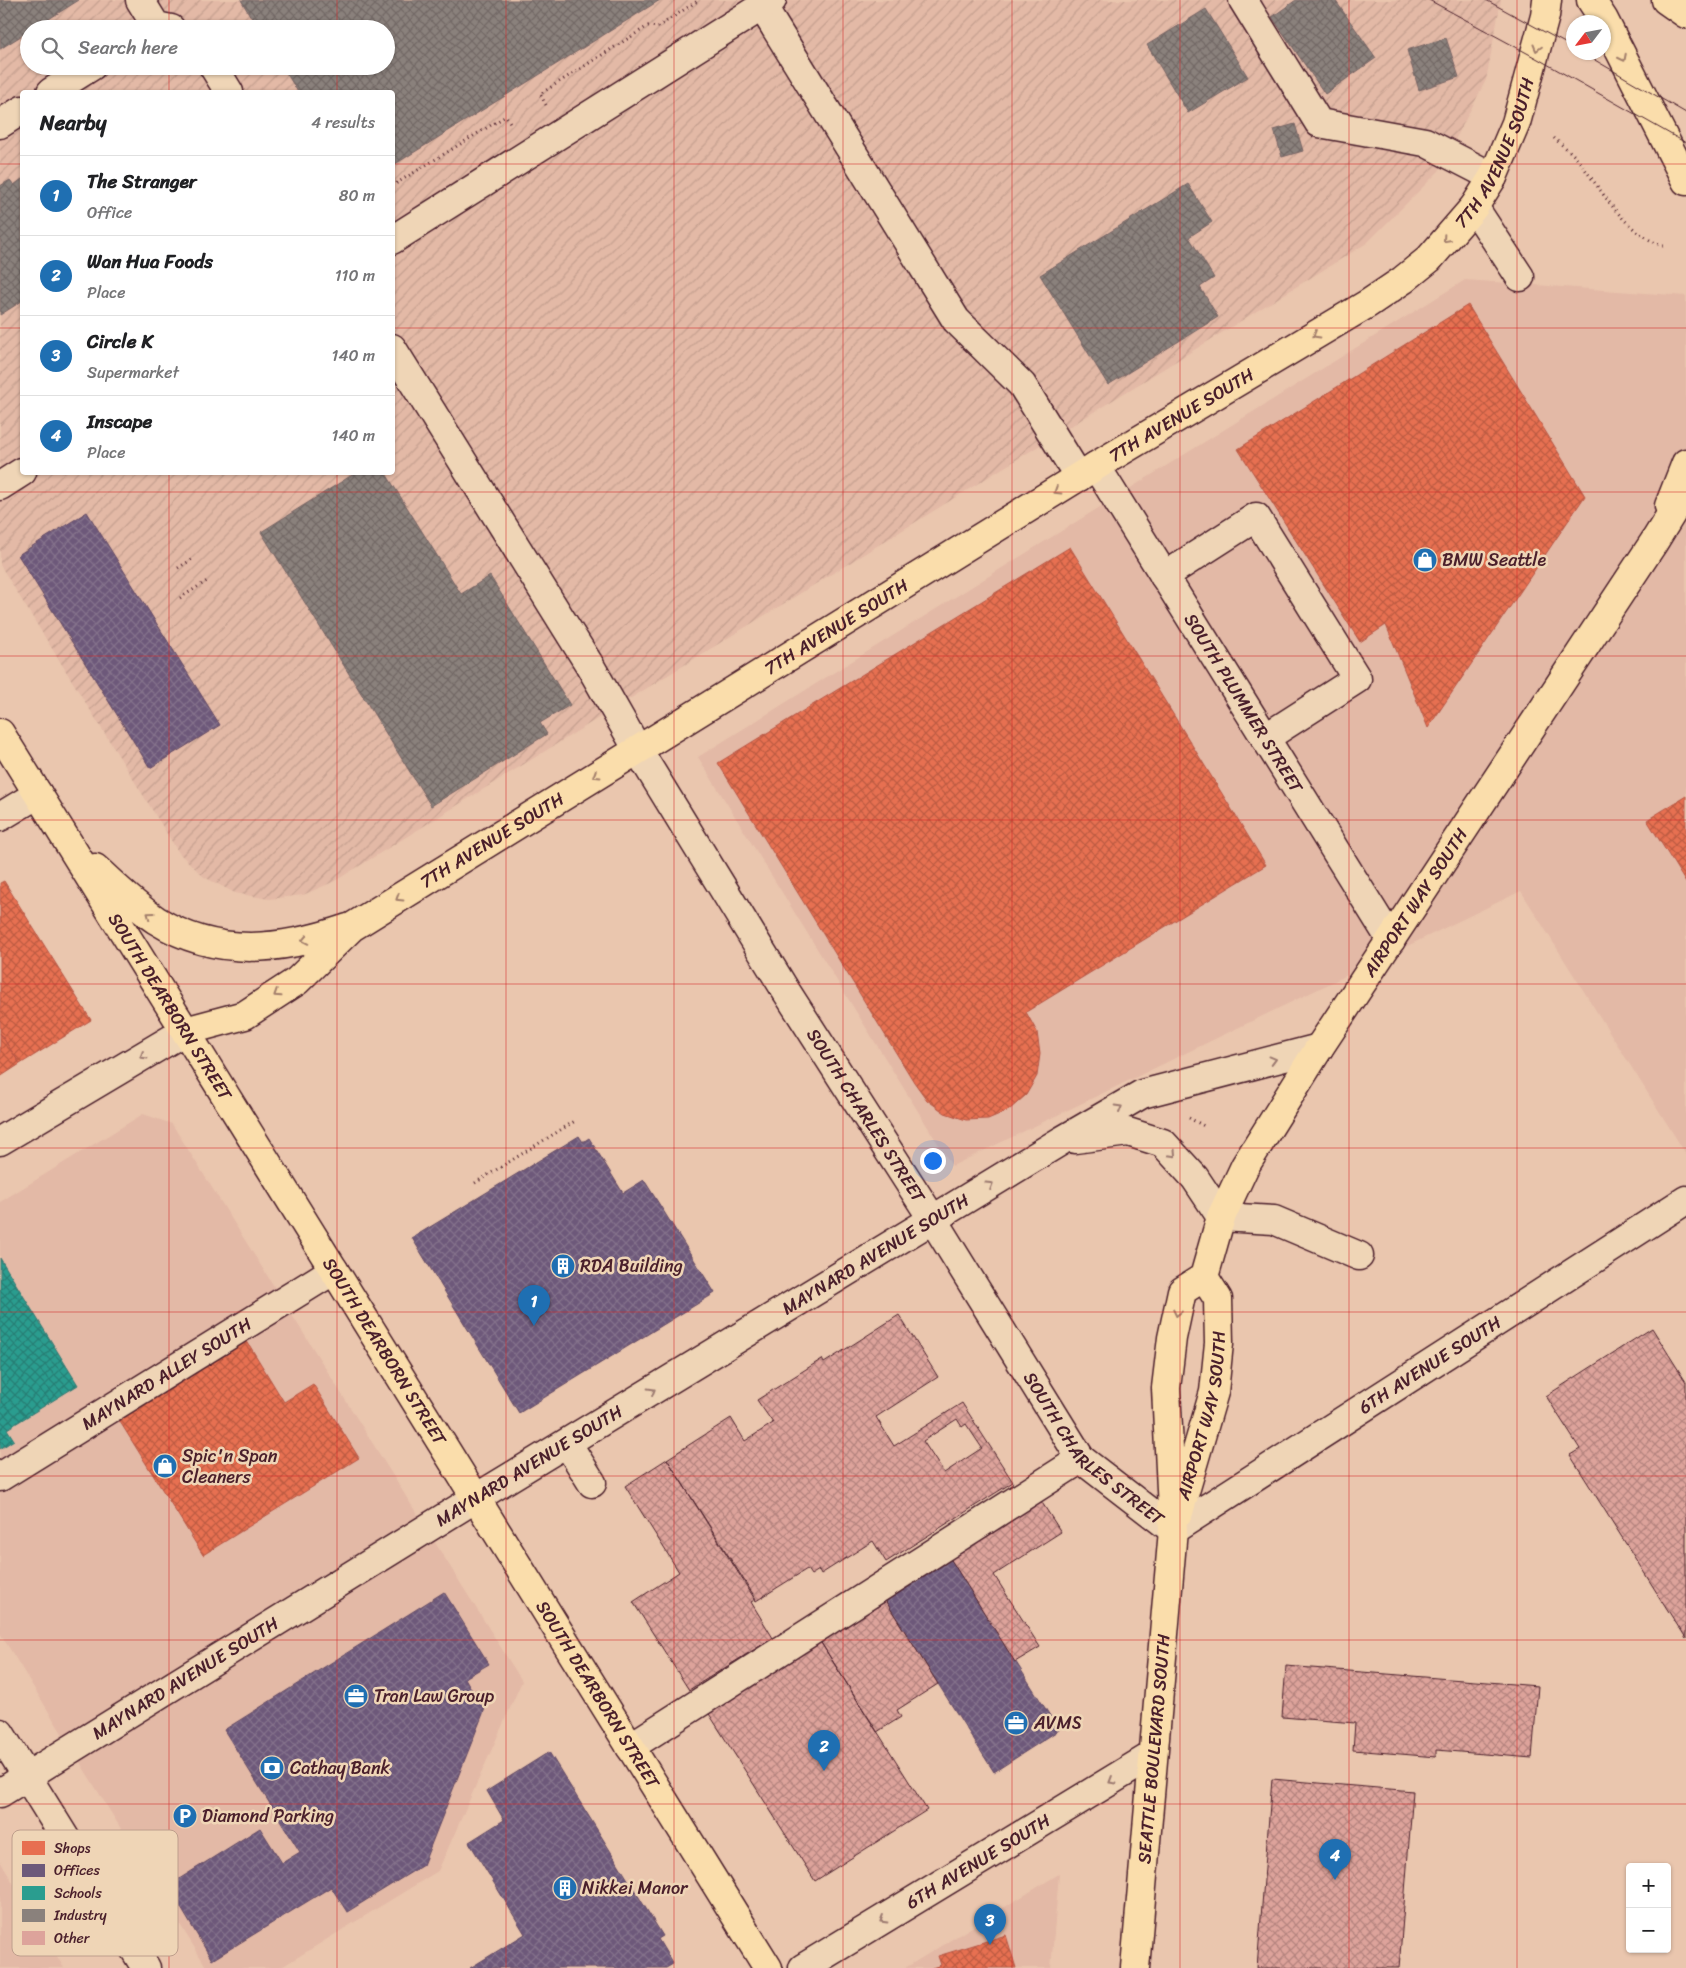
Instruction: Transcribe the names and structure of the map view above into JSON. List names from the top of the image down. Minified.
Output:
{"streets":{"main road":["7TH AVENUE SOUTH","AIRPORT WAY SOUTH","SOUTH DEARBORN STREET","SEATTLE BOULEVARD SOUTH"],"street":["SOUTH PLUMMER STREET","SOUTH CHARLES STREET","MAYNARD AVENUE SOUTH","6TH AVENUE SOUTH","MAYNARD ALLEY SOUTH"]},"crossings":[["7TH AVENUE SOUTH","SOUTH PLUMMER STREET"],["7TH AVENUE SOUTH","SOUTH DEARBORN STREET"],["7TH AVENUE SOUTH","SOUTH CHARLES STREET"],["SOUTH PLUMMER STREET","AIRPORT WAY SOUTH"],["AIRPORT WAY SOUTH","SOUTH CHARLES STREET"],["AIRPORT WAY SOUTH","MAYNARD AVENUE SOUTH"],["AIRPORT WAY SOUTH","6TH AVENUE SOUTH"],["AIRPORT WAY SOUTH","SEATTLE BOULEVARD SOUTH"],["SOUTH DEARBORN STREET","MAYNARD AVENUE SOUTH"],["SOUTH DEARBORN STREET","MAYNARD ALLEY SOUTH"],["SOUTH CHARLES STREET","MAYNARD AVENUE SOUTH"],["SOUTH CHARLES STREET","6TH AVENUE SOUTH"],["SOUTH CHARLES STREET","SEATTLE BOULEVARD SOUTH"],["6TH AVENUE SOUTH","SEATTLE BOULEVARD SOUTH"]],"one_way":["7TH AVENUE SOUTH","MAYNARD AVENUE SOUTH","6TH AVENUE SOUTH"],"places":{"shop":["BMW Seattle","Spic'n Span Cleaners"],"building":["RDA Building","Nikkei Manor"],"office":["Tran Law Group","AVMS"],"bank":["Cathay Bank"],"parking":["Diamond Parking"]},"legend":["Shops","Offices","Schools","Industry","Other"],"north":"bottom left","page":{"search":"Search here","heading":["Nearby","4 results"],"list":[{"mark":"1","name":"The Stranger","note":"Office","value":"80 m"},{"mark":"2","name":"Wan Hua Foods","note":"Place","value":"110 m"},{"mark":"3","name":"Circle K","note":"Supermarket","value":"140 m"},{"mark":"4","name":"Inscape","note":"Place","value":"140 m"}],"pins":["1","2","4","3"],"map_buttons":["+","−"]}}
